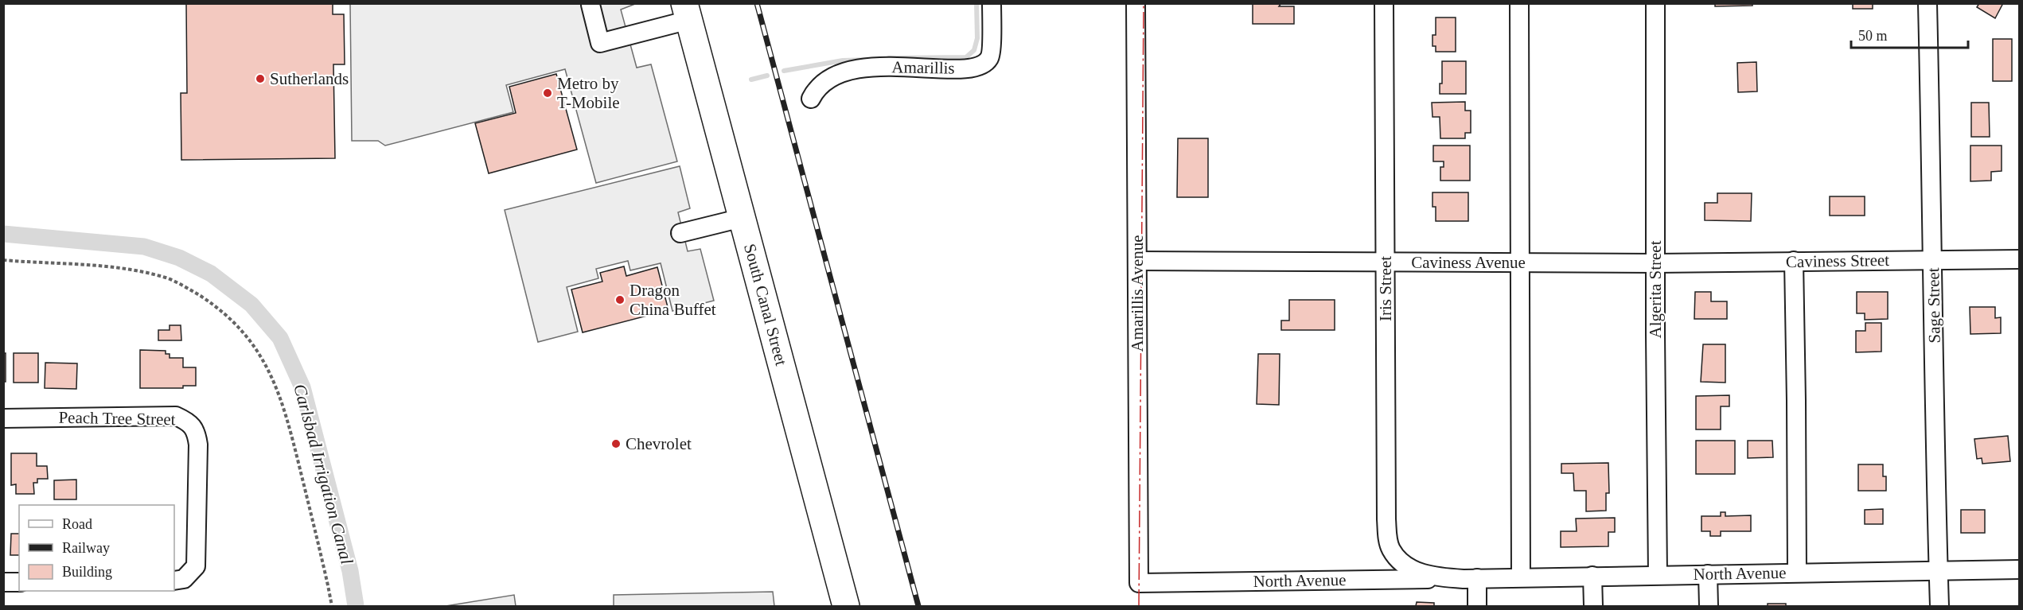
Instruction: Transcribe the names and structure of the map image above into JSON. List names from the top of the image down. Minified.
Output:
{"streets":{"highway":["South Canal Street"],"street":["Amarillis","Caviness Street","Caviness Avenue","Iris Street","Algerita Street","Amarillis Avenue","Sage Street","Peach Tree Street","North Avenue"]},"crossings":[["Caviness Street","Caviness Avenue"],["Caviness Street","Algerita Street"],["Caviness Street","Sage Street"],["Caviness Avenue","Iris Street"],["Caviness Avenue","Algerita Street"],["Caviness Avenue","Amarillis Avenue"],["Iris Street","North Avenue"],["Algerita Street","North Avenue"],["Amarillis Avenue","North Avenue"],["Sage Street","North Avenue"]],"water":["Carlsbad Irrigation Canal"],"places":["Sutherlands","Metro by T-Mobile","Dragon China Buffet","Chevrolet"],"legend":["Road","Railway","Building"],"scale_bar":"50 m"}
